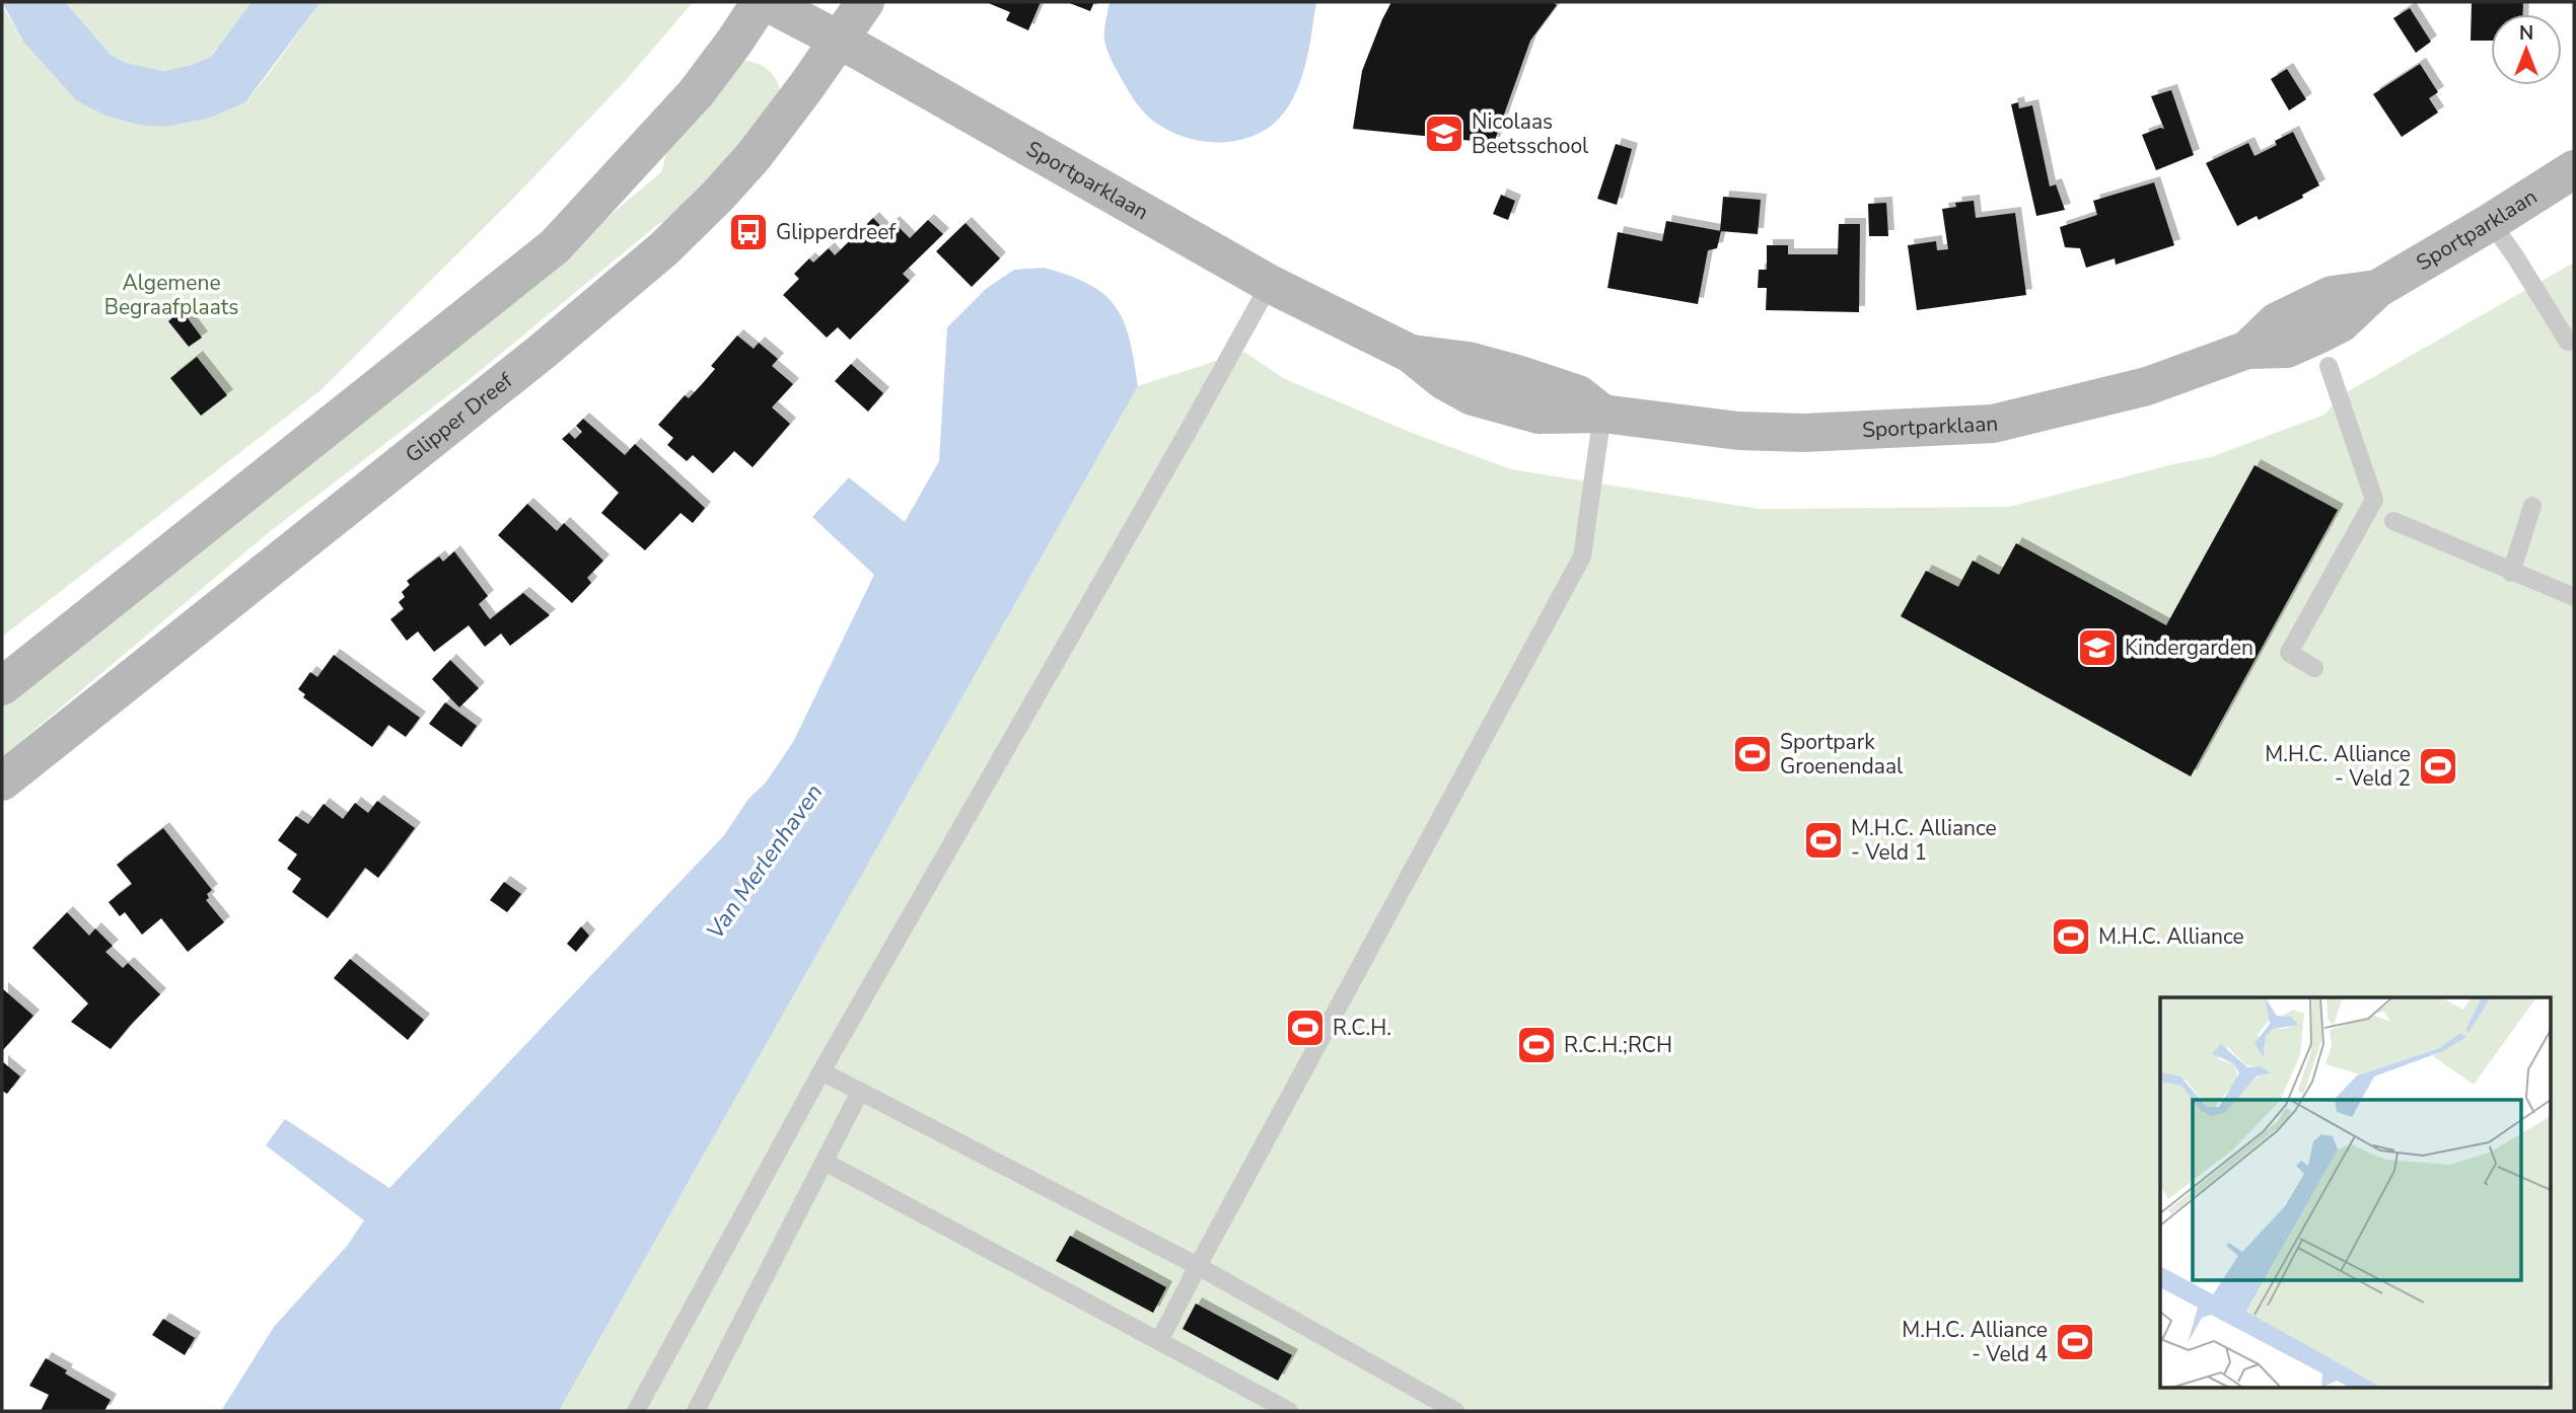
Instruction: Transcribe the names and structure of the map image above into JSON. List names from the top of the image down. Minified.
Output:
{"streets":{"street":["Sportparklaan","Glipper Dreef"]},"crossings":[["Sportparklaan","Glipper Dreef"]],"water":["Van Merlenhaven"],"parks":["Algemene Begraafplaats"],"places":{"school or university":["Nicolaas Beetsschool","Kindergarden"],"bus stop":["Glipperdreef"],"sports":["Sportpark Groenendaal","M.H.C. Alliance - Veld 2","M.H.C. Alliance - Veld 1","M.H.C. Alliance","R.C.H.","R.C.H.;RCH","M.H.C. Alliance - Veld 4"]},"north":"top"}
